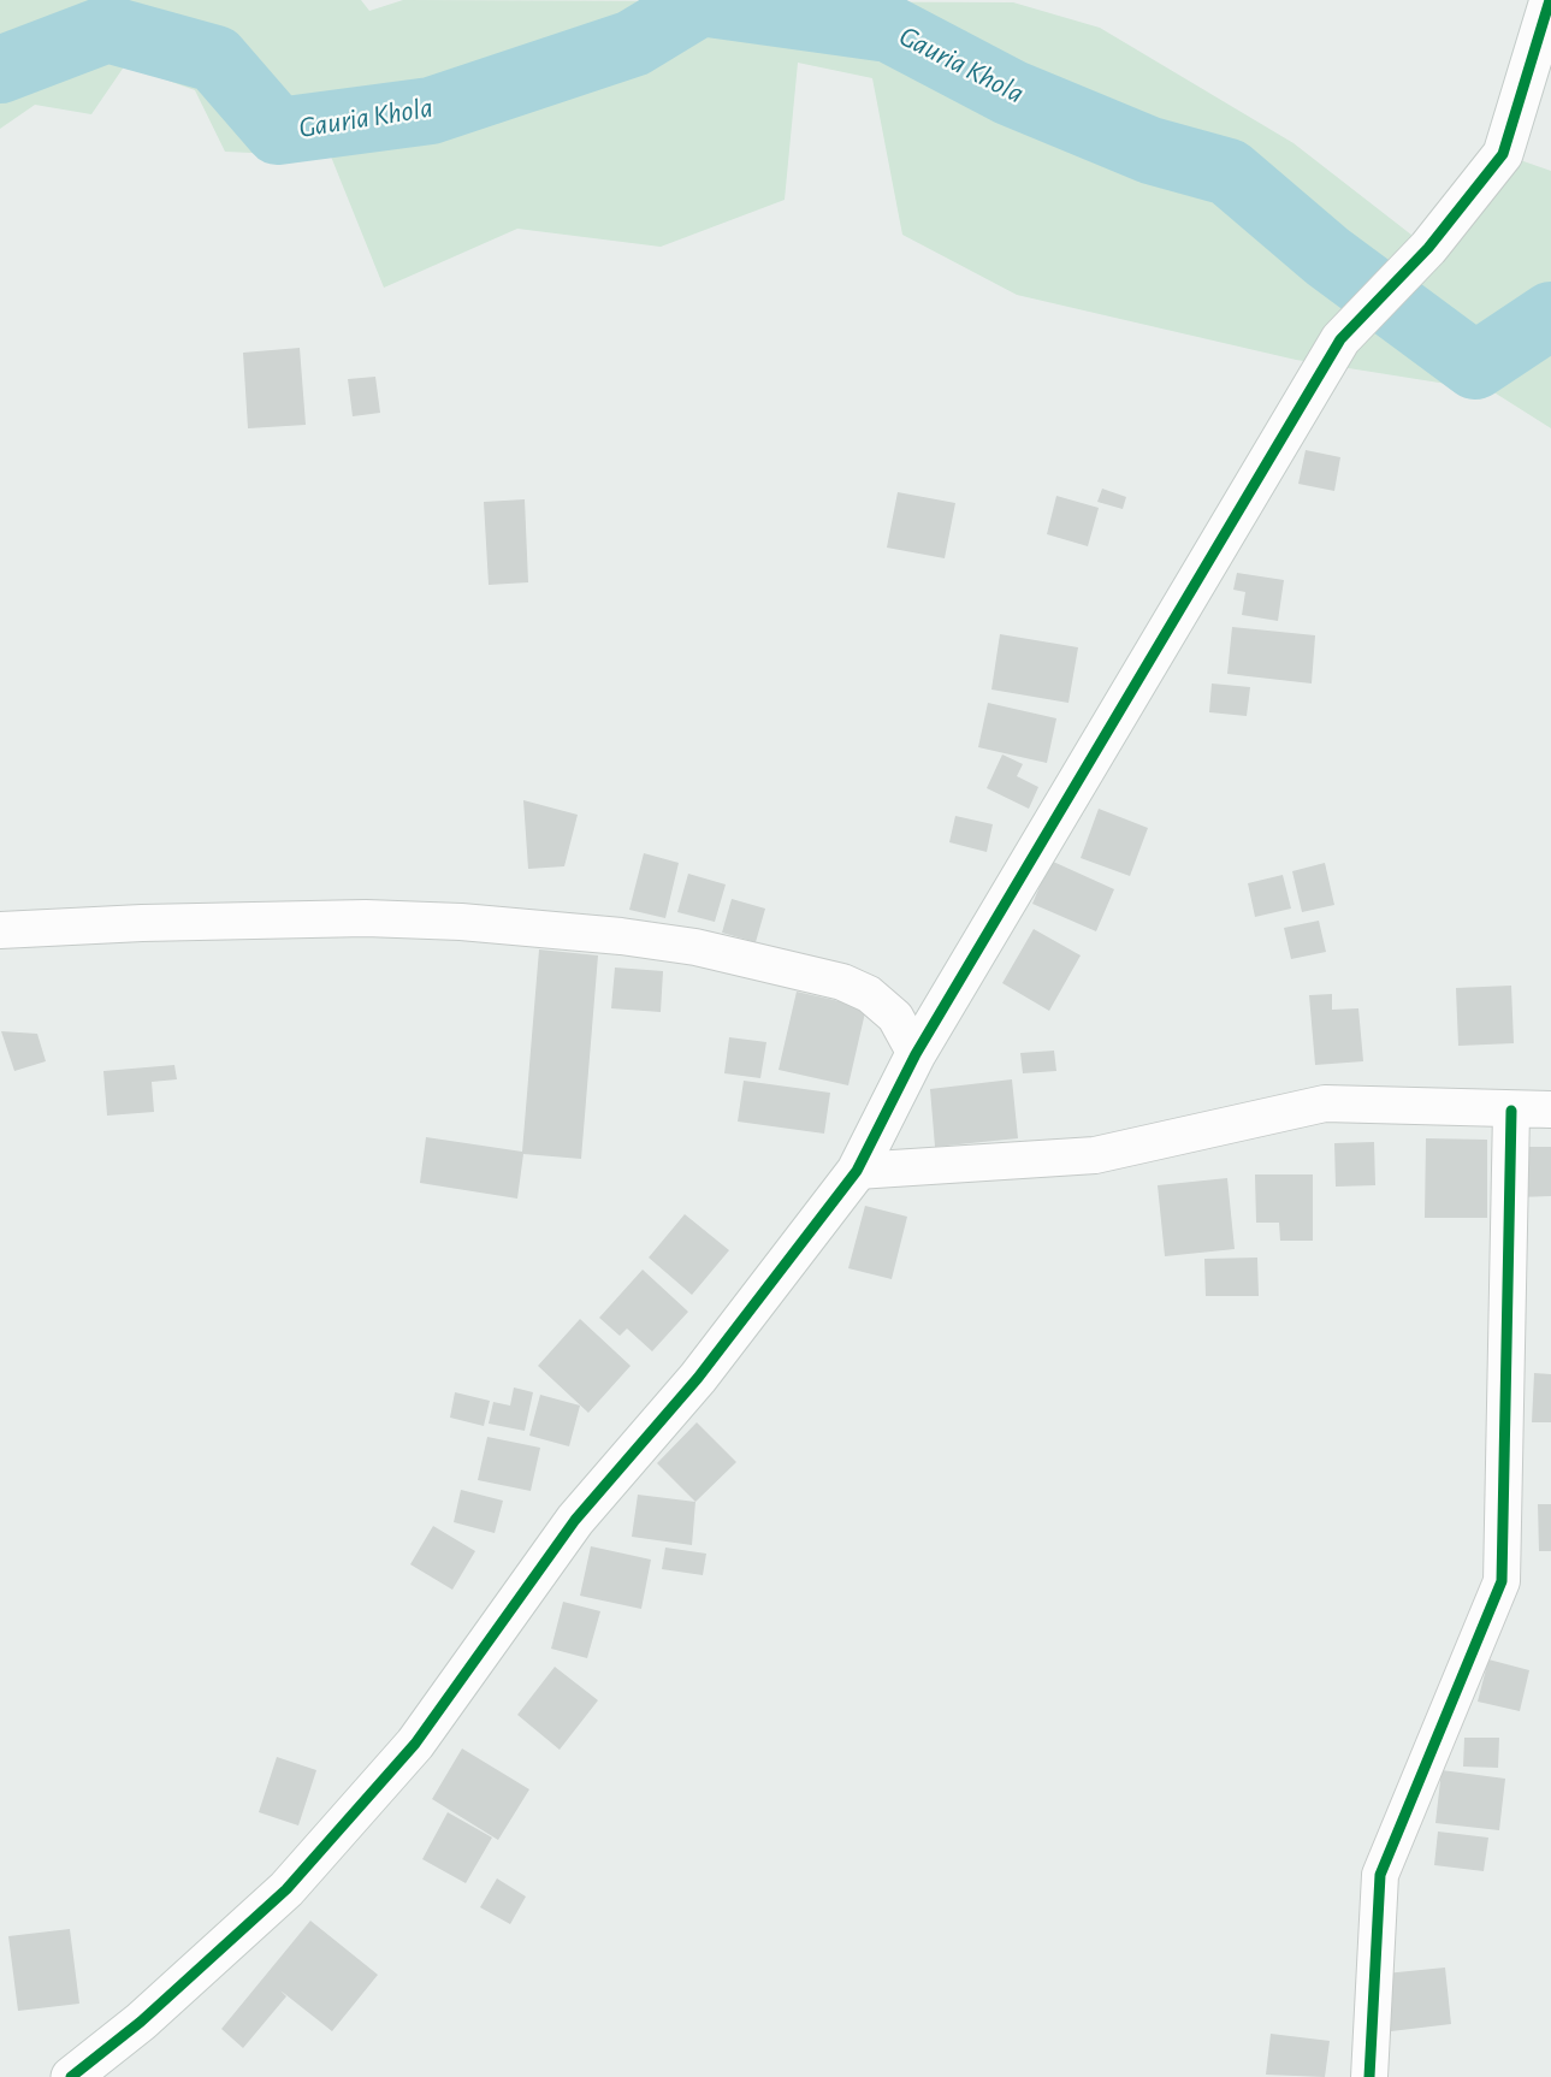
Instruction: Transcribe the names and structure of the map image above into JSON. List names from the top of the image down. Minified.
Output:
{"water":["Gauria Khola"]}
